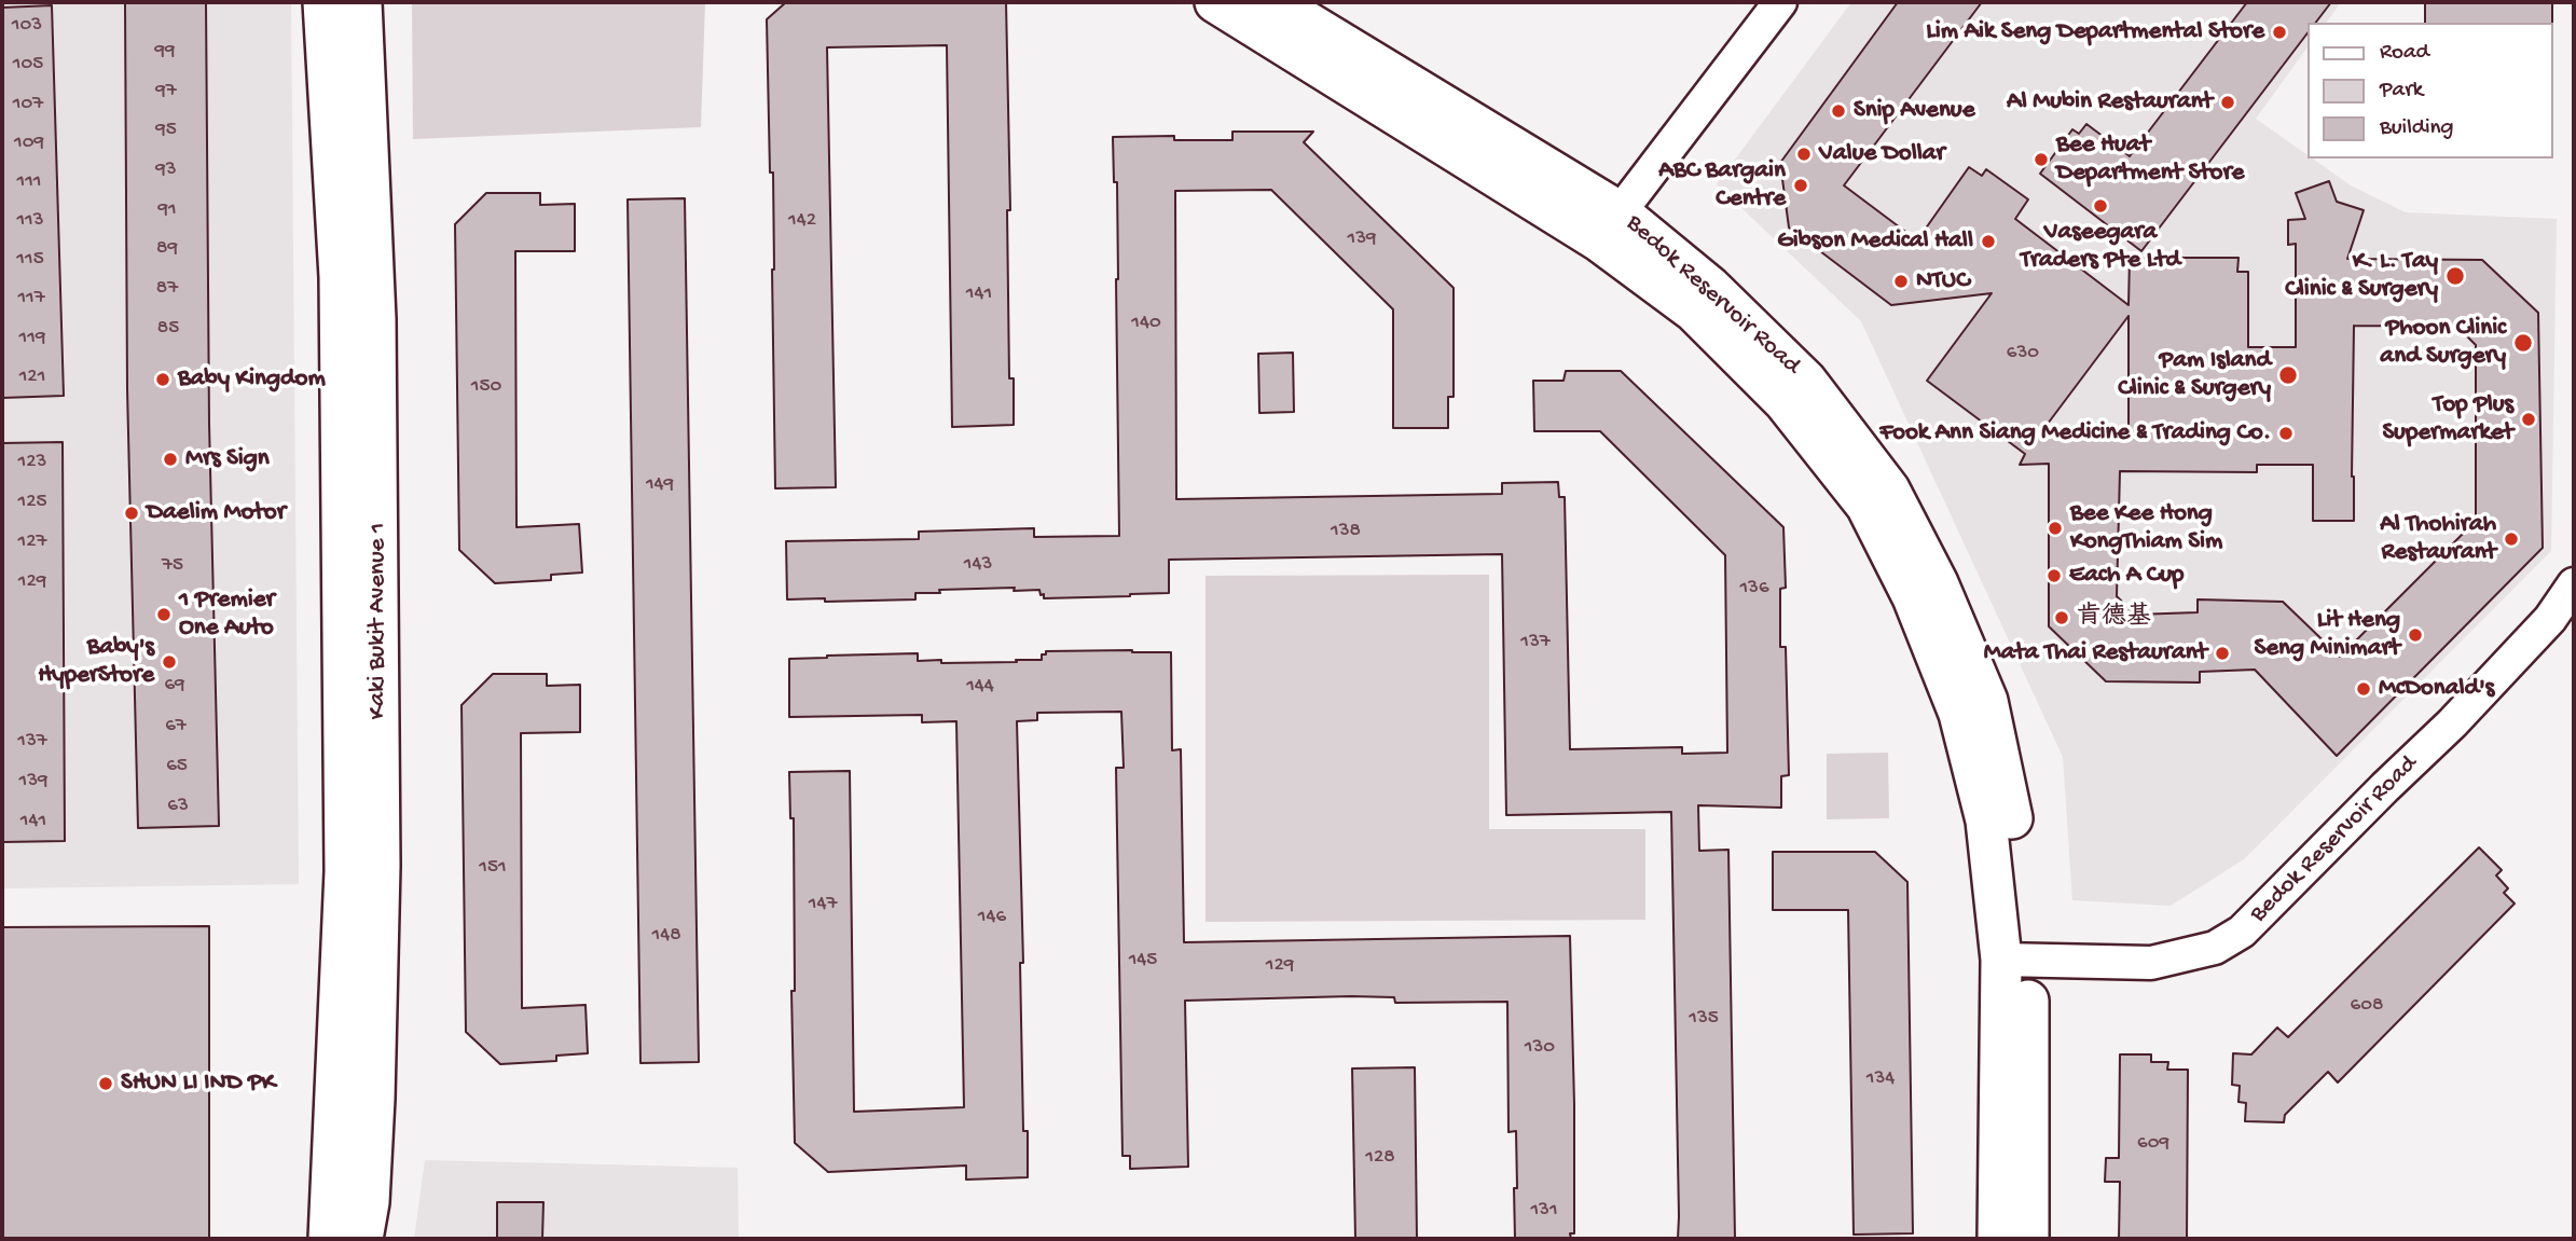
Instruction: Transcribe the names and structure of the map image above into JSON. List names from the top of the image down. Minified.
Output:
{"streets":{"main road":["Bedok Reservoir Road","Kaki Bukit Avenue 1"]},"places":["Lim Aik Seng Departmental Store","Al Mubin Restaurant","Snip Avenue","Value Dollar","Bee Huat Department Store","ABC Bargain Centre","Vaseegara Traders Pte Ltd","Gibson Medical Hall","K. L. Tay Clinic & Surgery","NTUC","Phoon Clinic and Surgery","Pam Island Clinic & Surgery","Baby Kingdom","Top Plus Supermarket","Fook Ann Siang Medicine & Trading Co.","Mrs Sign","Daelim Motor","Bee Kee Hong KongThiam Sim","Al Thohirah Restaurant","Each A Cup","1 Premier One Auto","肯德基","Lit Heng Seng Minimart","Mata Thai Restaurant","Baby's HyperStore","McDonald's","SHUN LI IND PK"],"house_numbers":["103","99","105","97","107","95","109","93","111","91","113","142","139","89","115","87","141","117","140","85","119","630","121","150","123","149","125","138","127","143","75","129","136","137","69","144","67","137","65","139","63","141","151","147","146","148","145","129","608","135","130","134","609","128","131"],"legend":["Road","Park","Building"]}
